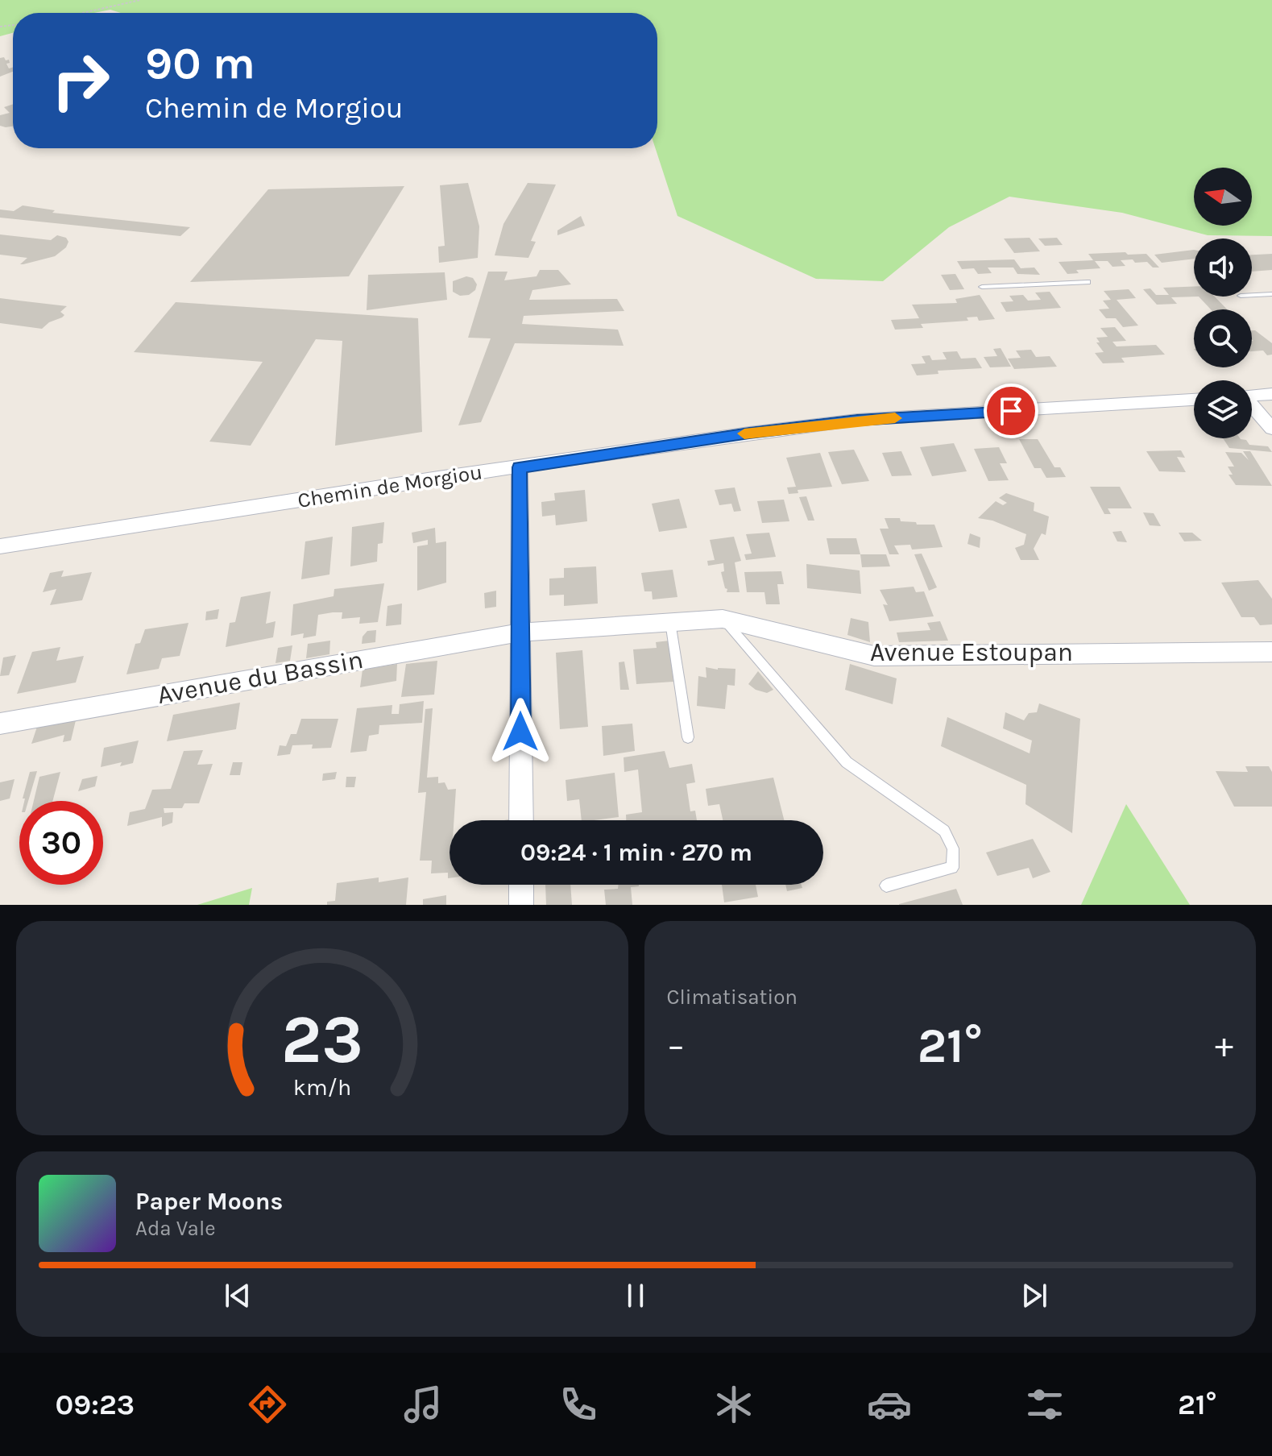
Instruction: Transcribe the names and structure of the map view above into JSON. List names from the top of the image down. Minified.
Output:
{"streets":{"street":["Chemin de Morgiou","Avenue Estoupan","Avenue du Bassin"]},"crossings":[["Avenue Estoupan","Avenue du Bassin"]],"north":"left","page":{"turn":["90 m","Chemin de Morgiou"],"limit":"30","trip":"09:24 · 1 min · 270 m","tile":"Climatisation","heat":["−","21°","+"],"song":["Paper Moons","Ada Vale"],"tabs":["09:23","21°"],"gauge":["23","km/h"]}}
